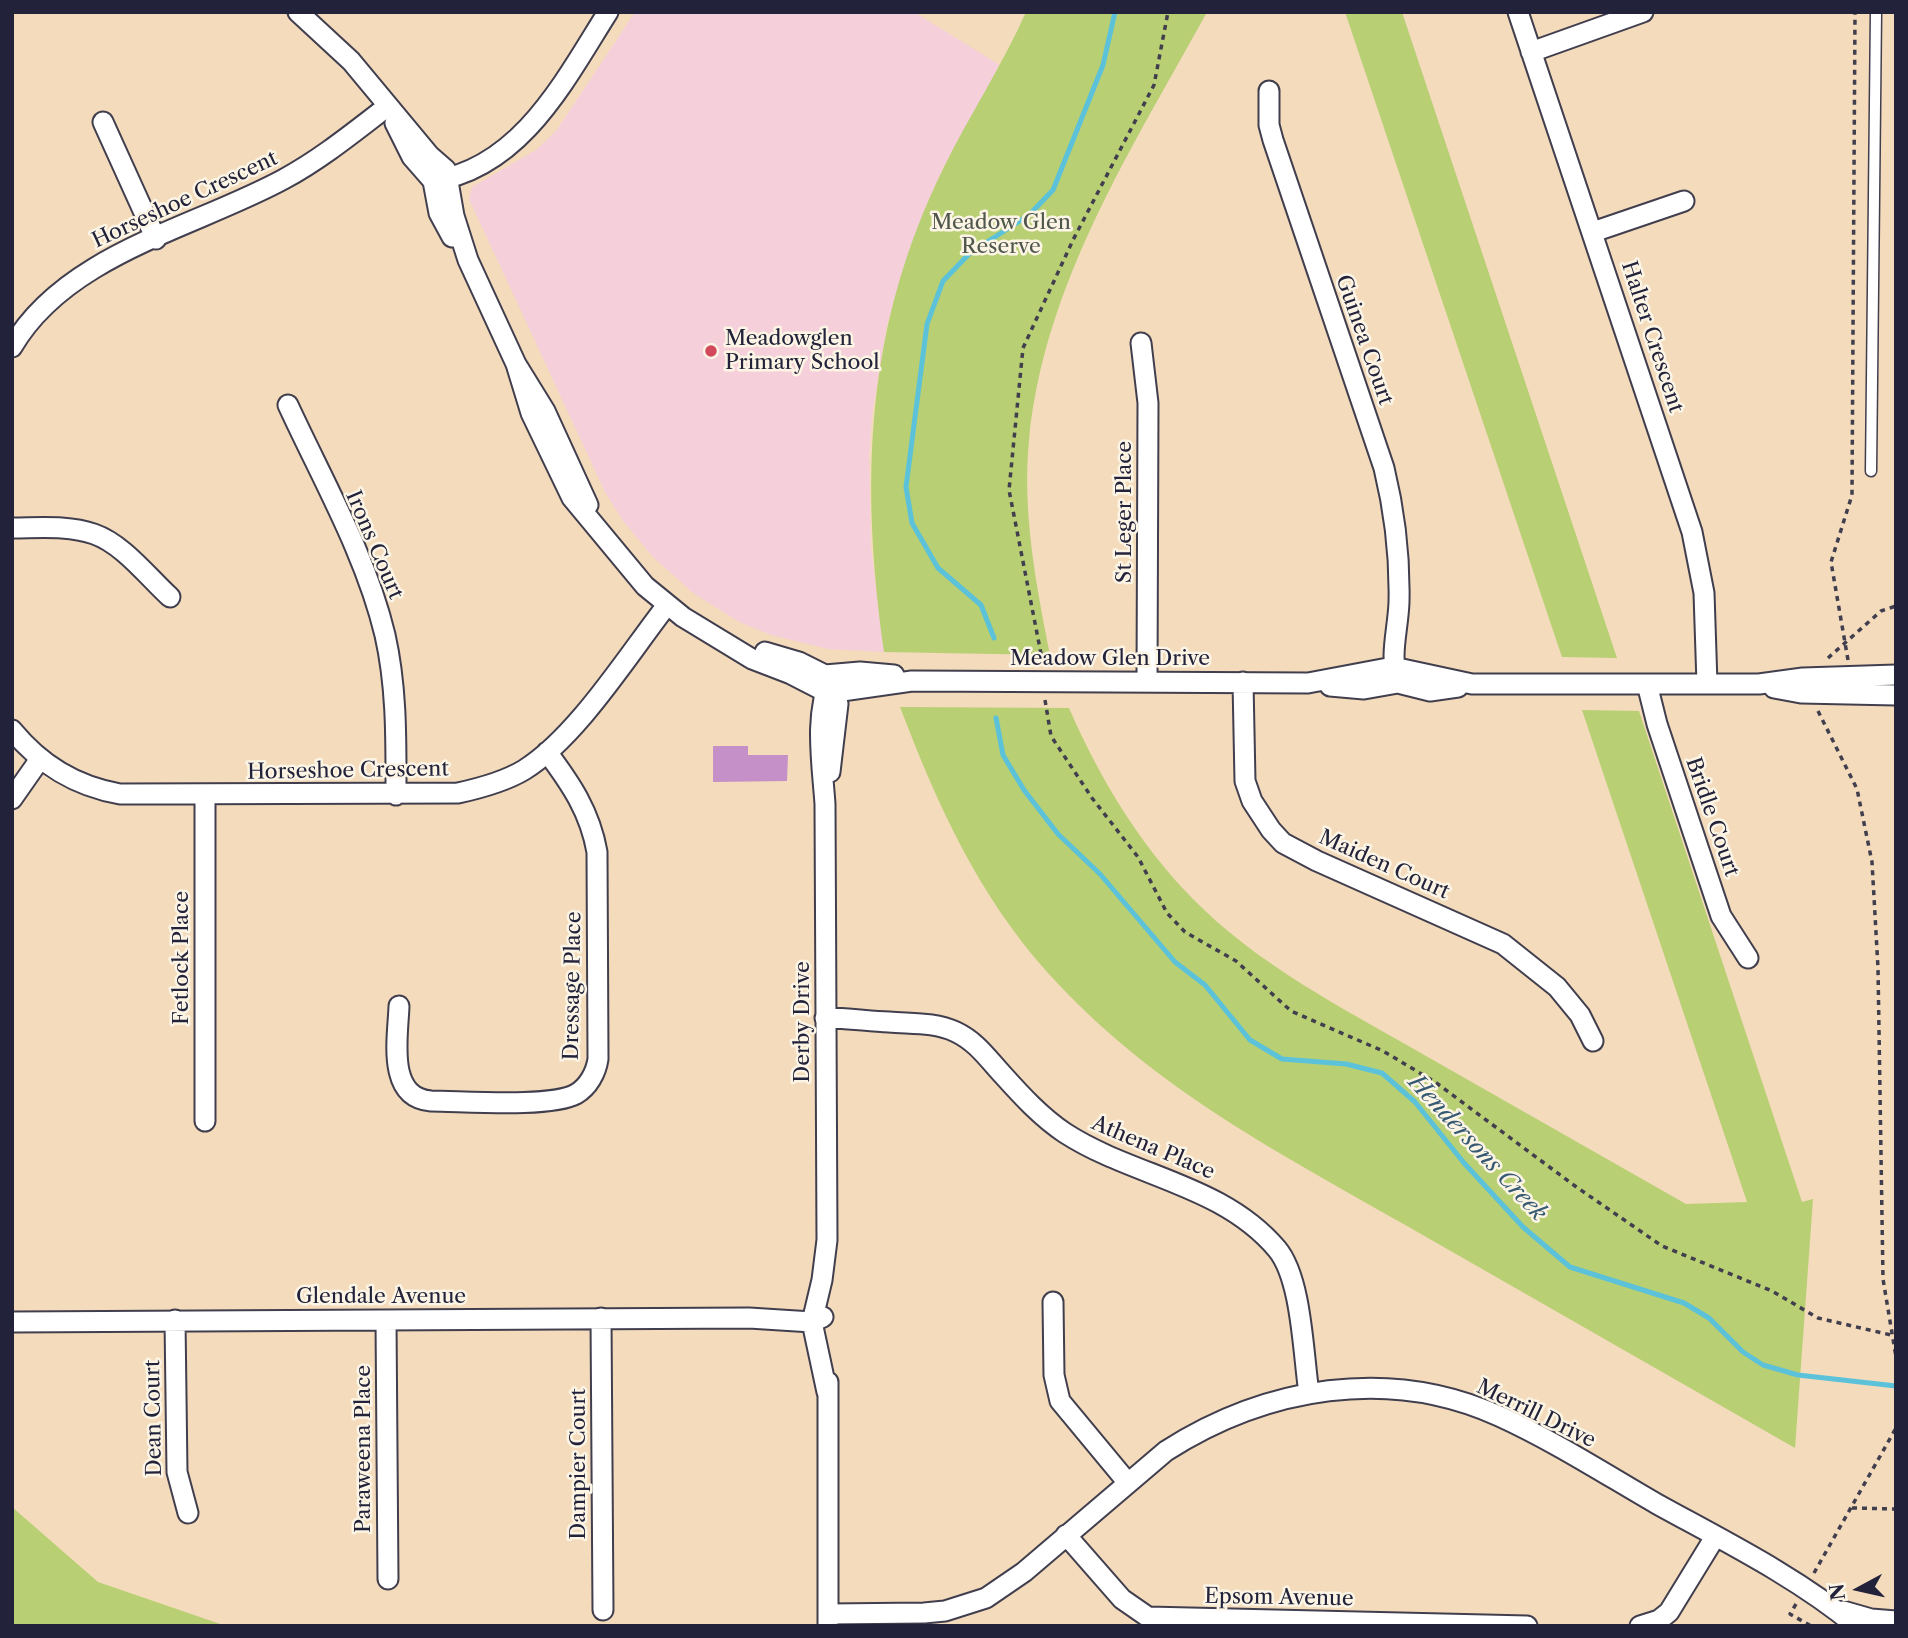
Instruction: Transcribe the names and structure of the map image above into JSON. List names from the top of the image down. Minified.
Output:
{"streets":{"street":["Horseshoe Crescent","Halter Crescent","Guinea Court","St Leger Place","Irons Court","Meadow Glen Drive","Bridle Court","Maiden Court","Fetlock Place","Dressage Place","Derby Drive","Athena Place","Glendale Avenue","Merrill Drive","Dean Court","Paraweena Place","Dampier Court","Epsom Avenue"]},"crossings":[["Horseshoe Crescent","Irons Court"],["Horseshoe Crescent","Meadow Glen Drive"],["Horseshoe Crescent","Fetlock Place"],["Horseshoe Crescent","Dressage Place"],["Halter Crescent","Meadow Glen Drive"],["Guinea Court","Meadow Glen Drive"],["St Leger Place","Meadow Glen Drive"],["Meadow Glen Drive","Bridle Court"],["Meadow Glen Drive","Maiden Court"],["Meadow Glen Drive","Derby Drive"],["Derby Drive","Athena Place"],["Derby Drive","Glendale Avenue"],["Derby Drive","Merrill Drive"],["Athena Place","Merrill Drive"],["Glendale Avenue","Dean Court"],["Glendale Avenue","Paraweena Place"],["Glendale Avenue","Dampier Court"],["Merrill Drive","Epsom Avenue"]],"water":["Hendersons Creek"],"parks":["Meadow Glen Reserve"],"places":["Meadowglen Primary School"],"north":"left"}
